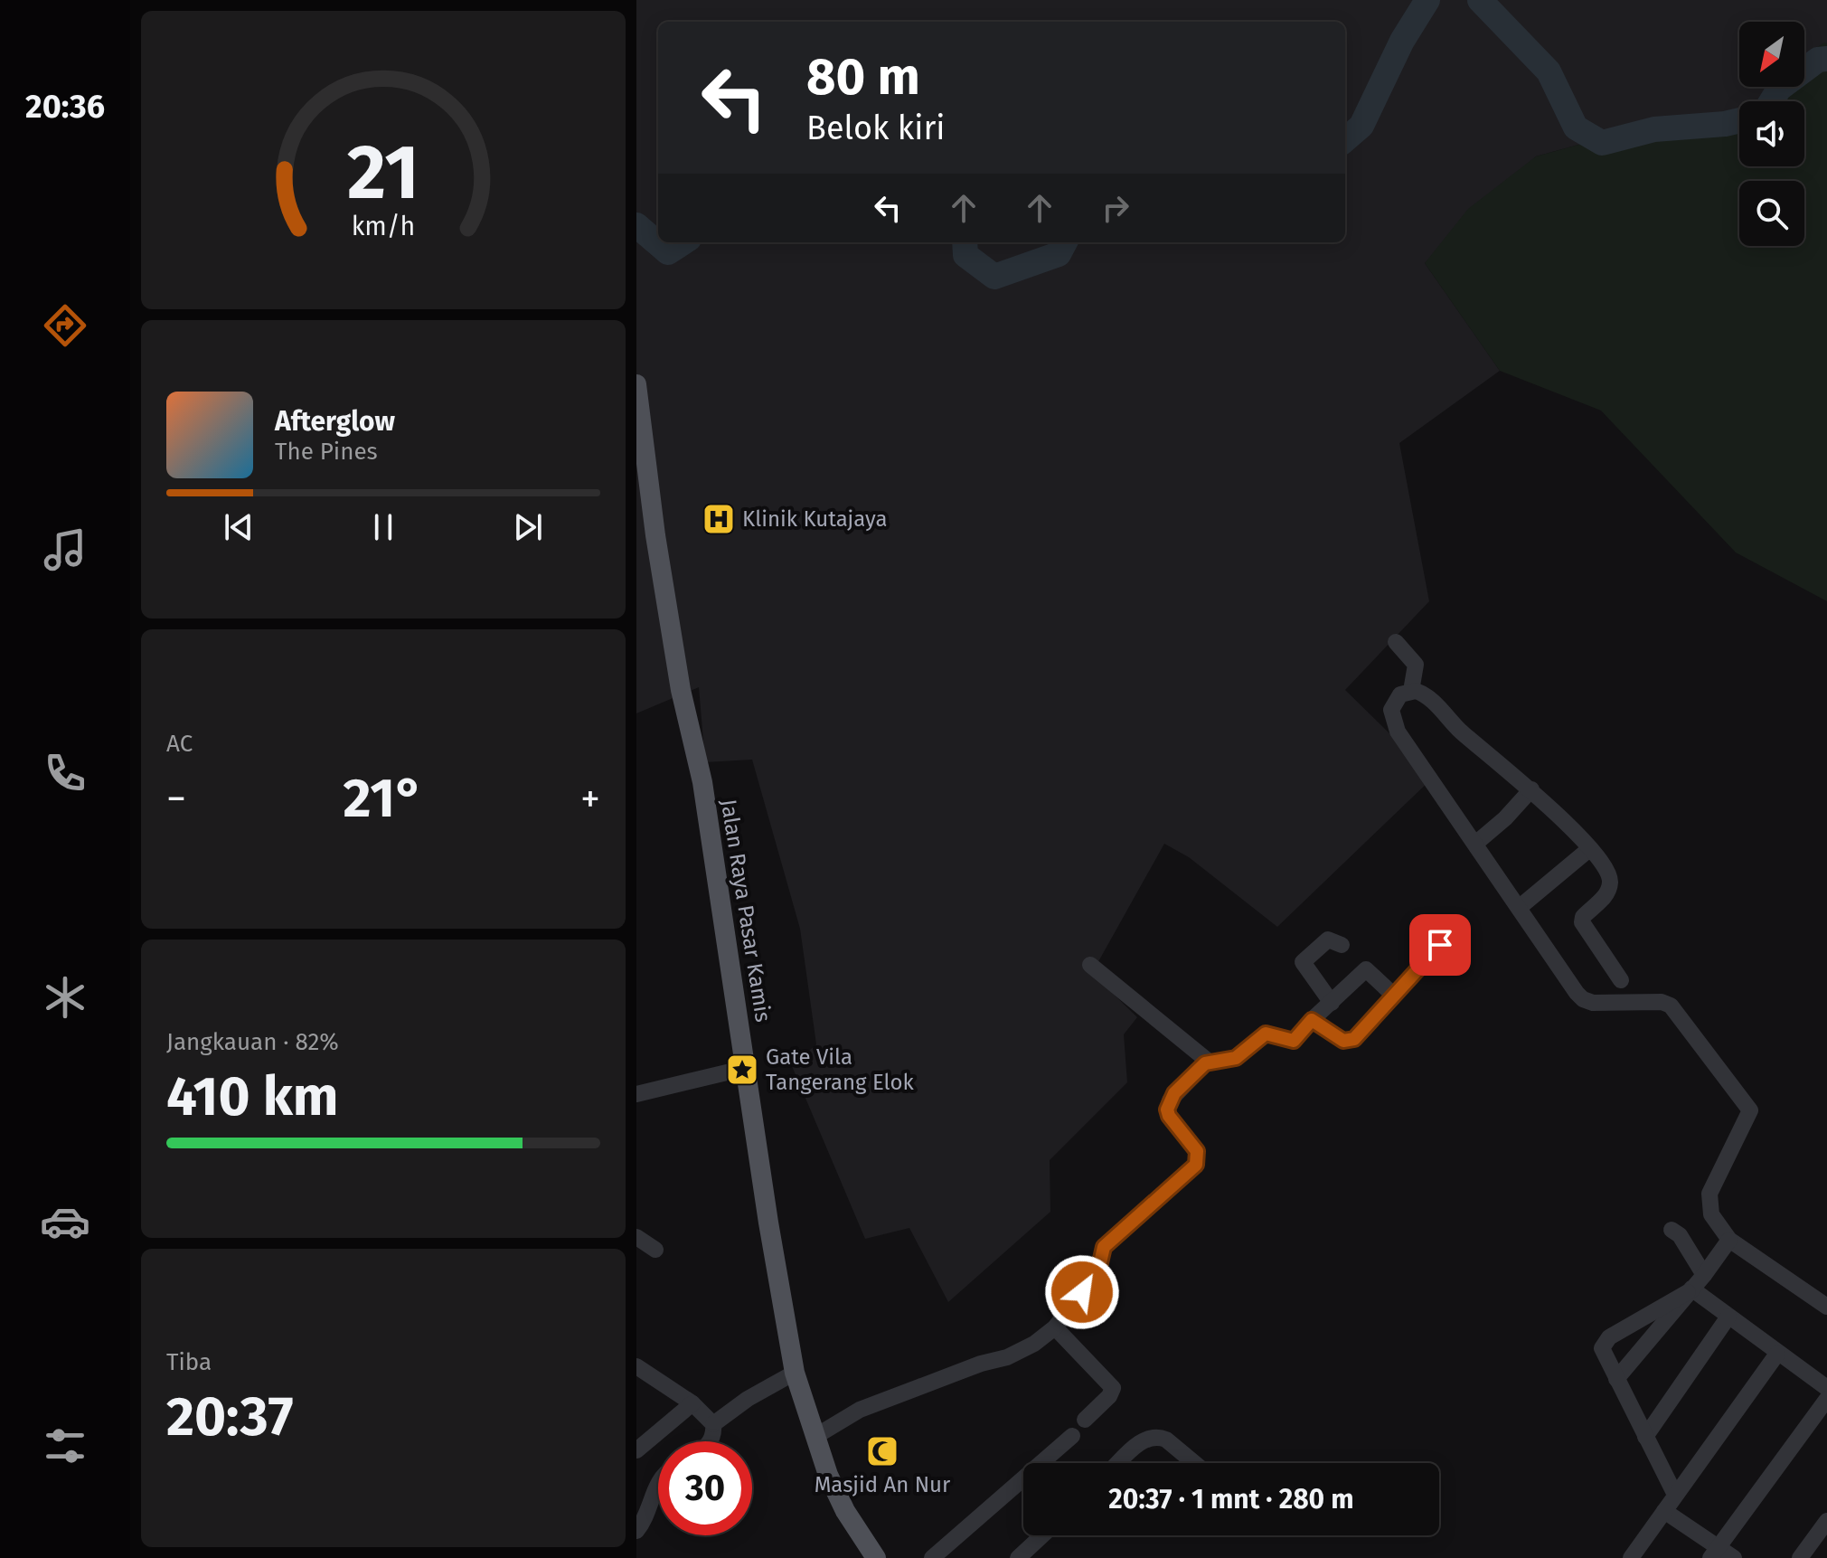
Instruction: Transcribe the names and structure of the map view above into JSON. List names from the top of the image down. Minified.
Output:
{"streets":{"main road":["Jalan Raya Pasar Kamis"]},"places":{"hospital":["Klinik Kutajaya"],"place":["Gate Vila Tangerang Elok"],"mosque":["Masjid An Nur"]},"north":"bottom left","page":{"tabs":"20:36","turn":["80 m","Belok kiri"],"song":["Afterglow","The Pines"],"tile":["AC",["Jangkauan · 82%","410 km"],["Tiba","20:37"]],"heat":["−","21°","+"],"limit":"30","trip":"20:37 · 1 mnt · 280 m","gauge":["21","km/h"]}}
